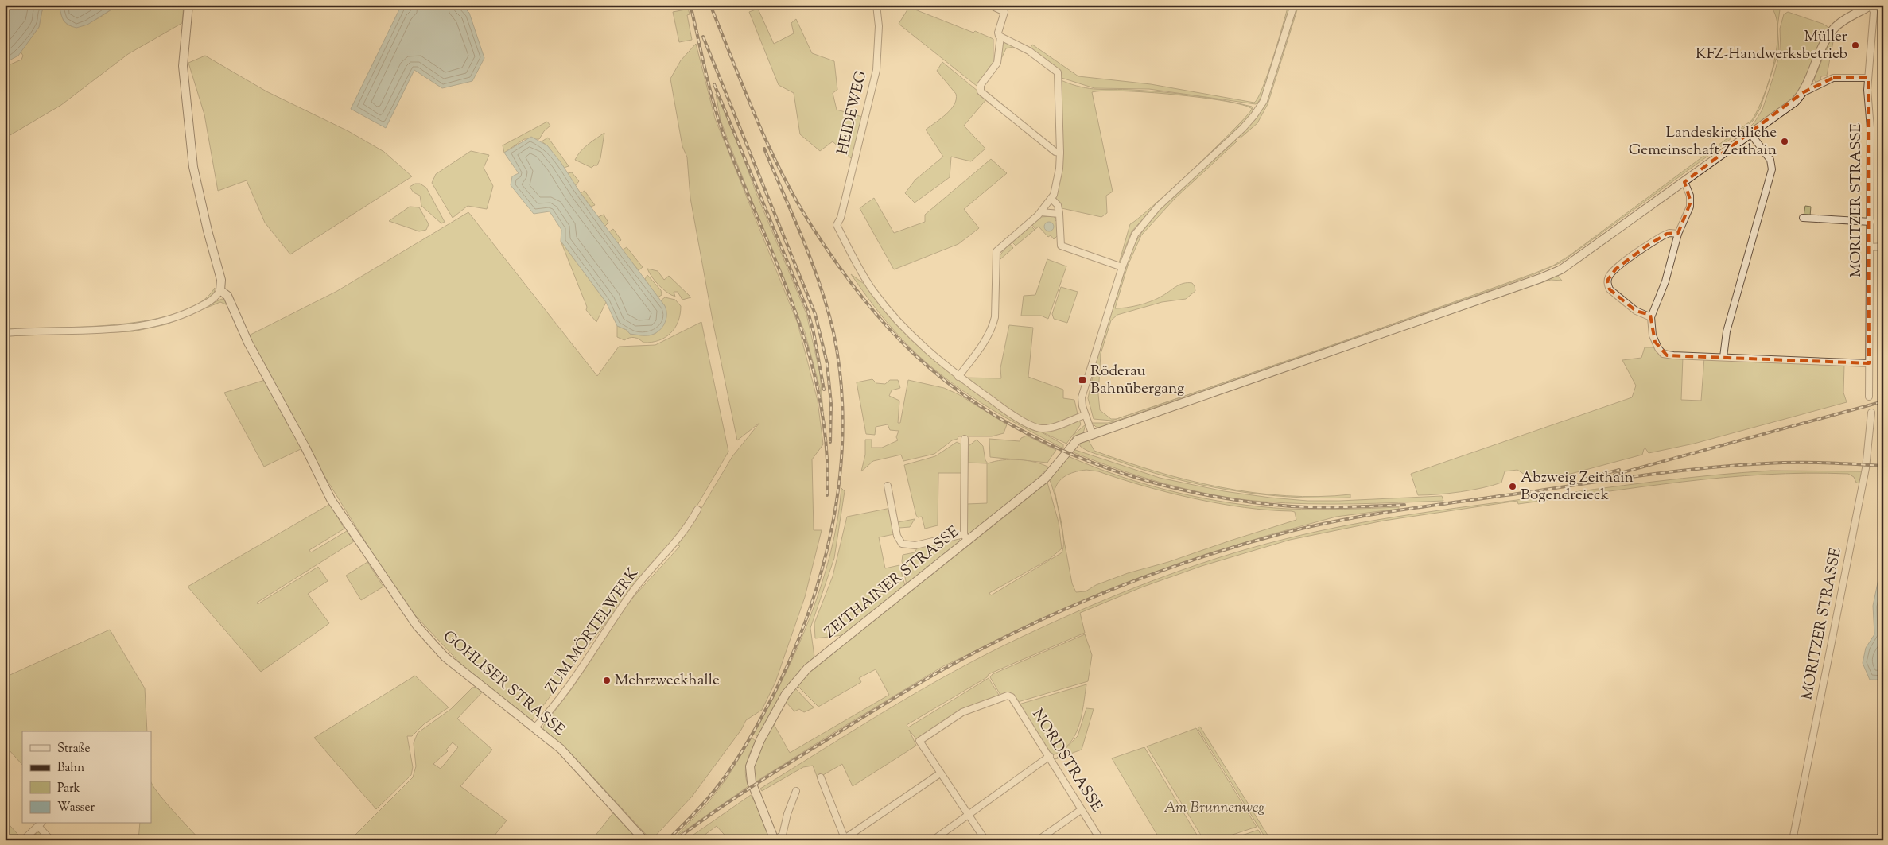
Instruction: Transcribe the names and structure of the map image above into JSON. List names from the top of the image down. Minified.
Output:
{"streets":{"street":["HEIDEWEG","MORITZER STRASSE","ZEITHAINER STRASSE","ZUM MÖRTELWERK","GOHLISER STRASSE","NORDSTRASSE"]},"crossings":[["ZUM MÖRTELWERK","GOHLISER STRASSE"]],"parks":["Am Brunnenweg"],"places":{"other":["Müller KFZ-Handwerksbetrieb","Landeskirchliche Gemeinschaft Zeithain","Abzweig Zeithain Bogendreieck","Mehrzweckhalle"],"transit":["Röderau Bahnübergang"]},"legend":["Straße","Bahn","Park","Wasser"]}
